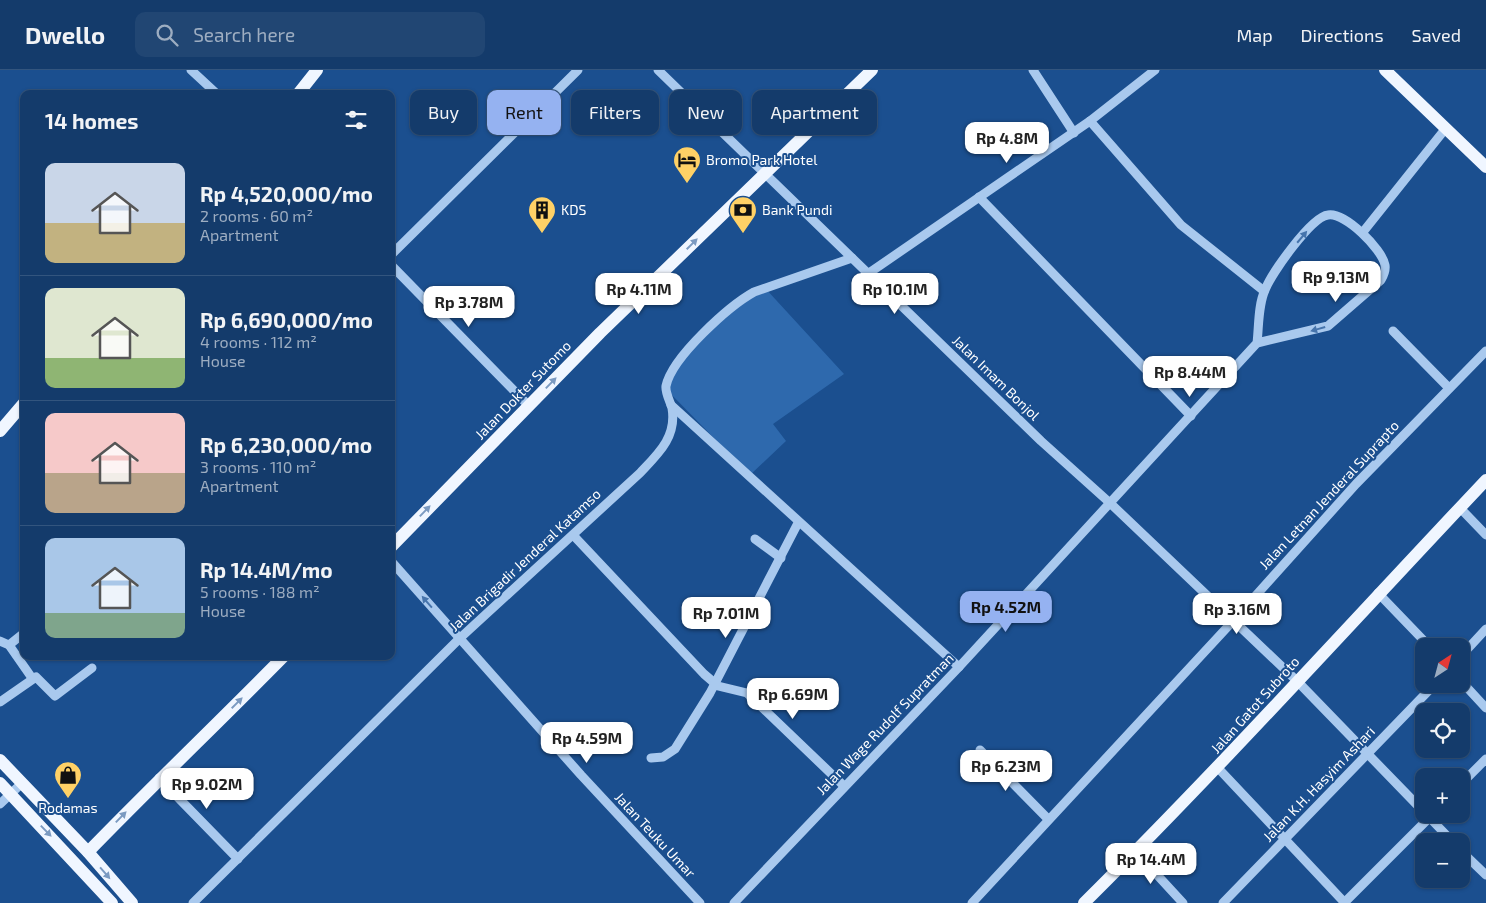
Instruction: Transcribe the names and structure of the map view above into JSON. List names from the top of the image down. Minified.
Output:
{"streets":{"main road":["Jalan Dokter Sutomo","Jalan Gatot Subroto"],"street":["Jalan Imam Bonjol","Jalan Letnan Jenderal Suprapto","Jalan Brigadir Jenderal Katamso","Jalan Wage Rudolf Supratman","Jalan K.H. Hasyim Ashari","Jalan Teuku Umar"]},"crossings":[["Jalan Imam Bonjol","Jalan Dokter Sutomo"],["Jalan Imam Bonjol","Jalan Letnan Jenderal Suprapto"],["Jalan Imam Bonjol","Jalan Brigadir Jenderal Katamso"],["Jalan Imam Bonjol","Jalan Gatot Subroto"],["Jalan Imam Bonjol","Jalan Wage Rudolf Supratman"],["Jalan Imam Bonjol","Jalan K.H. Hasyim Ashari"],["Jalan Brigadir Jenderal Katamso","Jalan Teuku Umar"]],"one_way":["Jalan Dokter Sutomo"],"places":{"hotel":["Bromo Park Hotel"],"building":["KDS"],"bank":["Bank Pundi"],"shop":["Rodamas"]},"north":"top right","page":{"header":"Dwello","search":"Search here","nav":["Map","Directions","Saved"],"chip":["Buy","Rent","Filters","New","Apartment"],"heading":"14 homes","price":["Rp 4.8M","Rp 9.13M","Rp 4.11M","Rp 10.1M","Rp 3.78M","Rp 8.44M","Rp 4.52M","Rp 3.16M","Rp 7.01M","Rp 6.69M","Rp 4.59M","Rp 6.23M","Rp 9.02M","Rp 14.4M"],"list":[{"name":"Rp 4,520,000/mo","note":"2 rooms · 60 m² · Apartment"},{"name":"Rp 6,690,000/mo","note":"4 rooms · 112 m² · House"},{"name":"Rp 6,230,000/mo","note":"3 rooms · 110 m² · Apartment"},{"name":"Rp 14.4M/mo","note":"5 rooms · 188 m² · House"}],"map_buttons":["+","−"]}}
